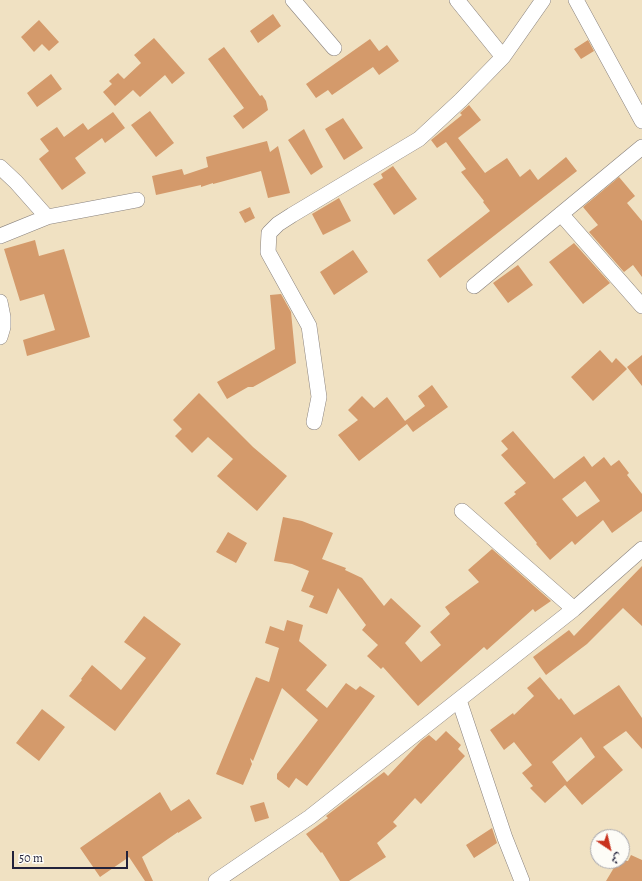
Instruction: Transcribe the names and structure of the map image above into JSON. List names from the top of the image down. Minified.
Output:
{"scale_bar":"50 m","north":"bottom right"}
